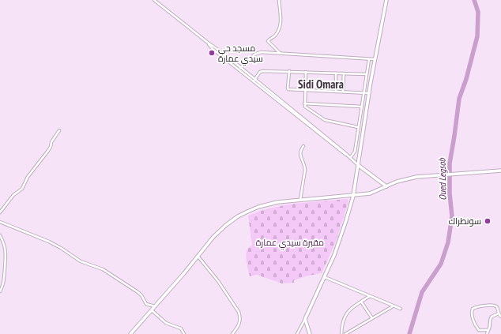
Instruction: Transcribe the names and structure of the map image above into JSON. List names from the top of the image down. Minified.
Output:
{"districts":["Sidi Omara"],"water":["Oued Legsob"],"parks":["مقبرة سيدي عمارة"],"places":["مسجد حي سيدي عمارة","سونطراك"]}
